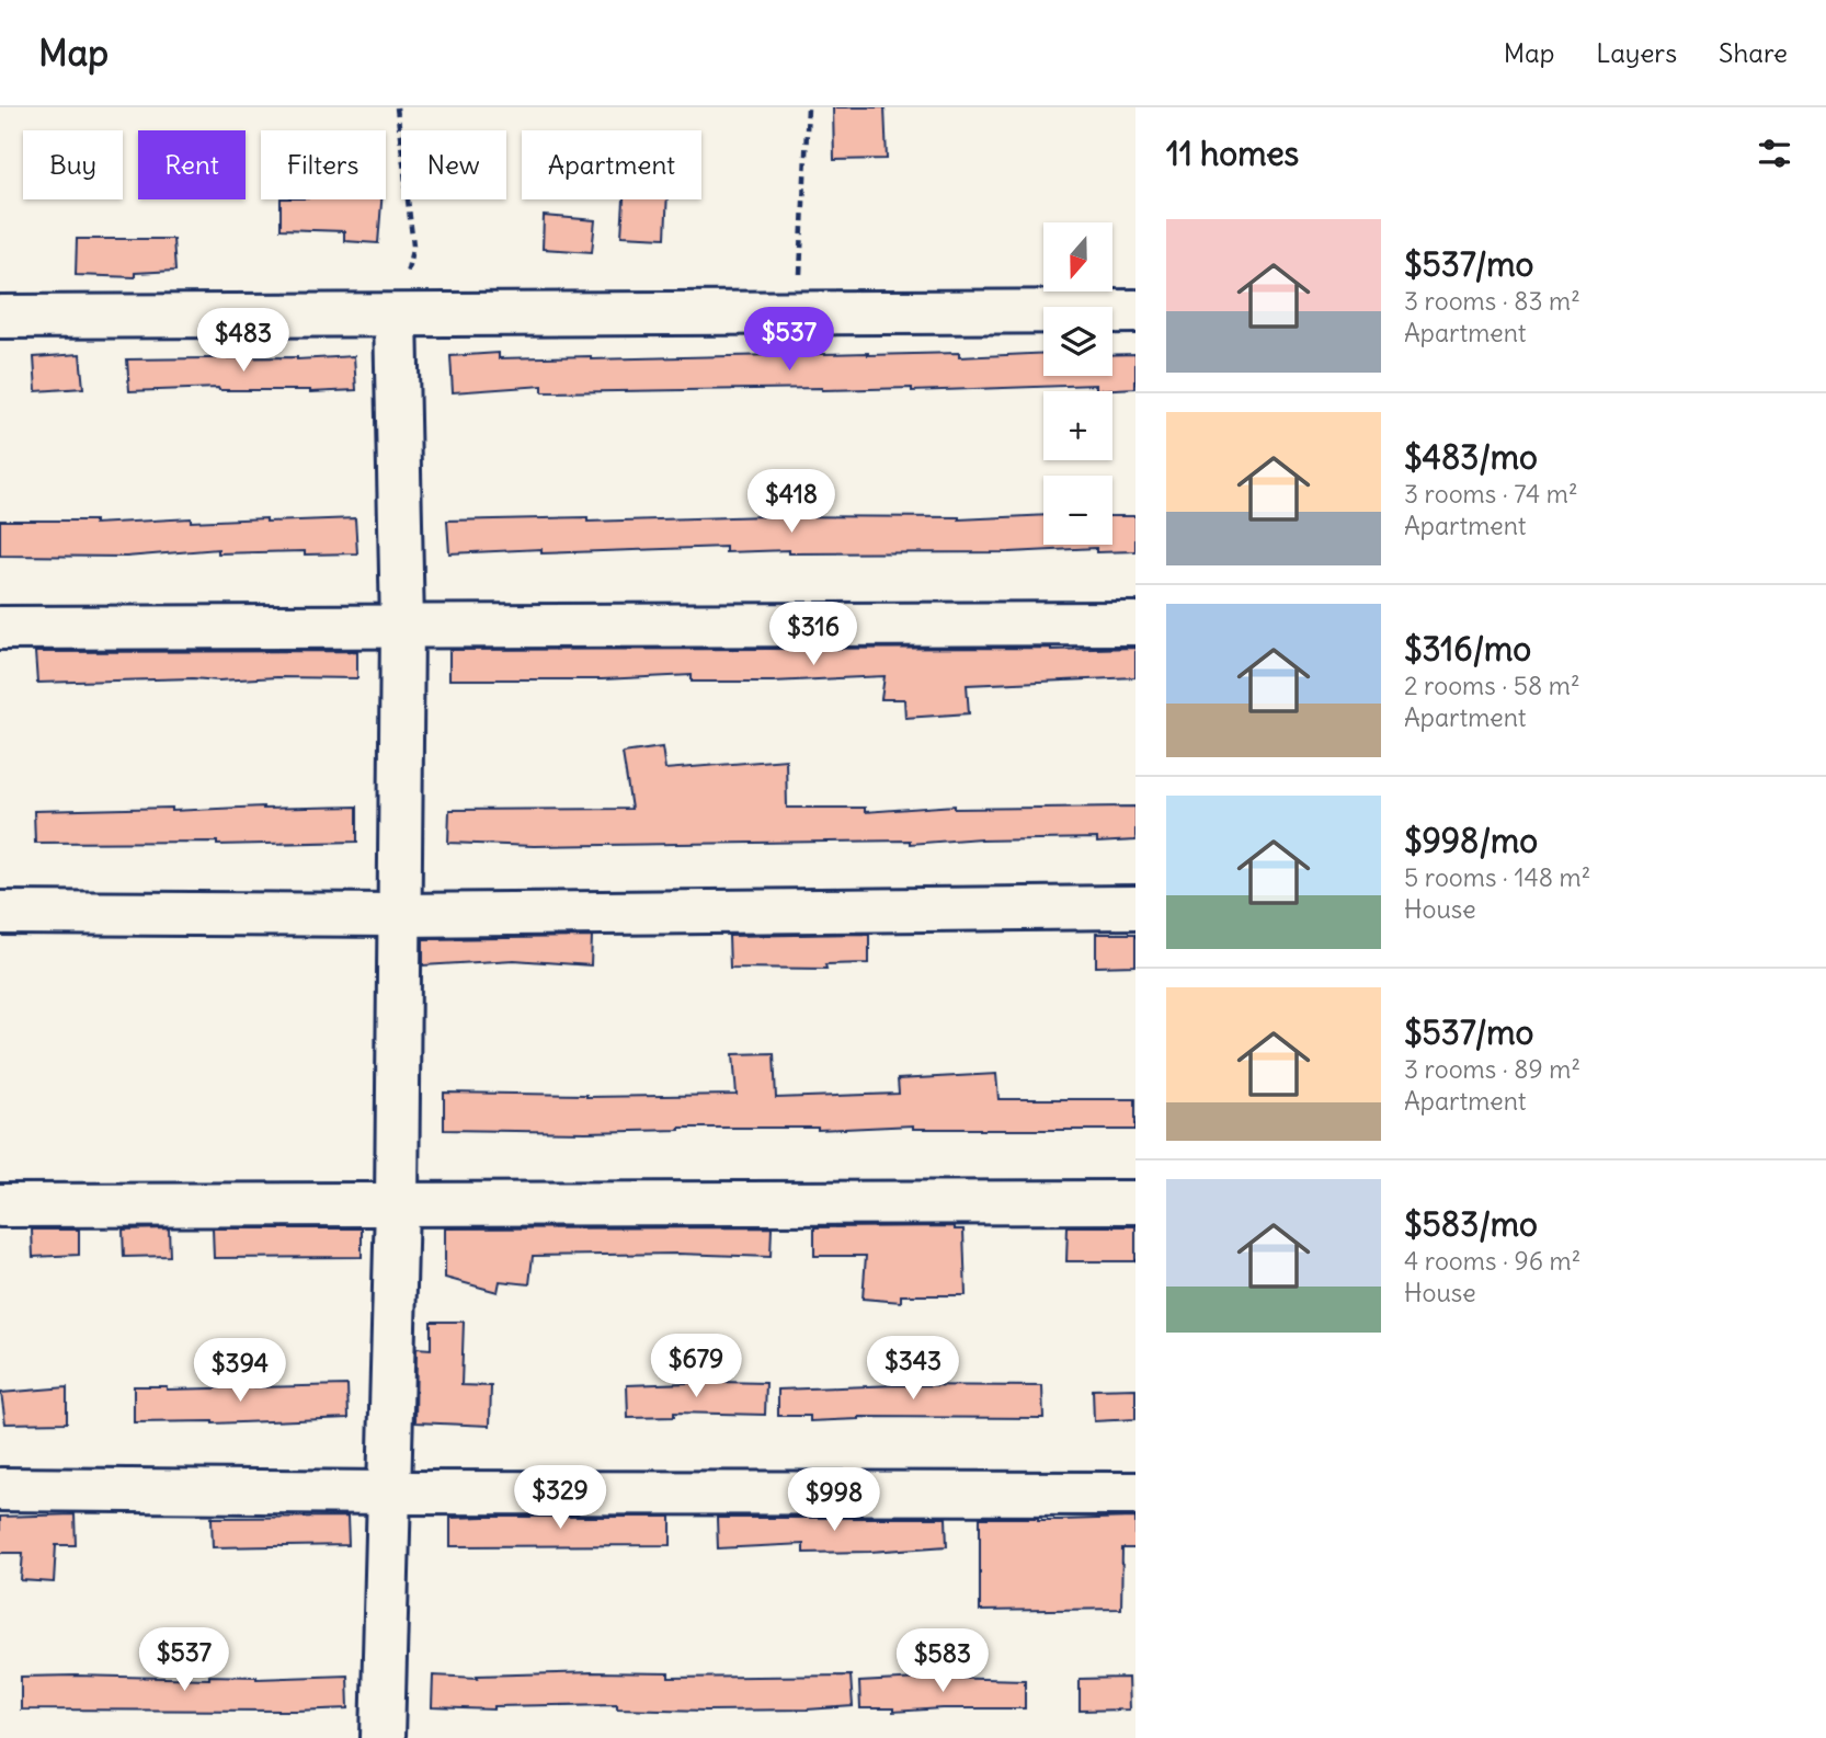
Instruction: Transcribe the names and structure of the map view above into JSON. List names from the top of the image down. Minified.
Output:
{"north":"bottom","page":{"header":"Map","nav":["Map","Layers","Share"],"heading":"11 homes","chip":["Buy","Rent","Filters","New","Apartment"],"list":[{"name":"$537/mo","note":"3 rooms · 83 m² · Apartment"},{"name":"$483/mo","note":"3 rooms · 74 m² · Apartment"},{"name":"$316/mo","note":"2 rooms · 58 m² · Apartment"},{"name":"$998/mo","note":"5 rooms · 148 m² · House"},{"name":"$537/mo","note":"3 rooms · 89 m² · Apartment"},{"name":"$583/mo","note":"4 rooms · 96 m² · House"}],"map_buttons":["+","−"],"price":["$537","$483","$418","$316","$679","$343","$394","$329","$998","$537","$583"]}}
